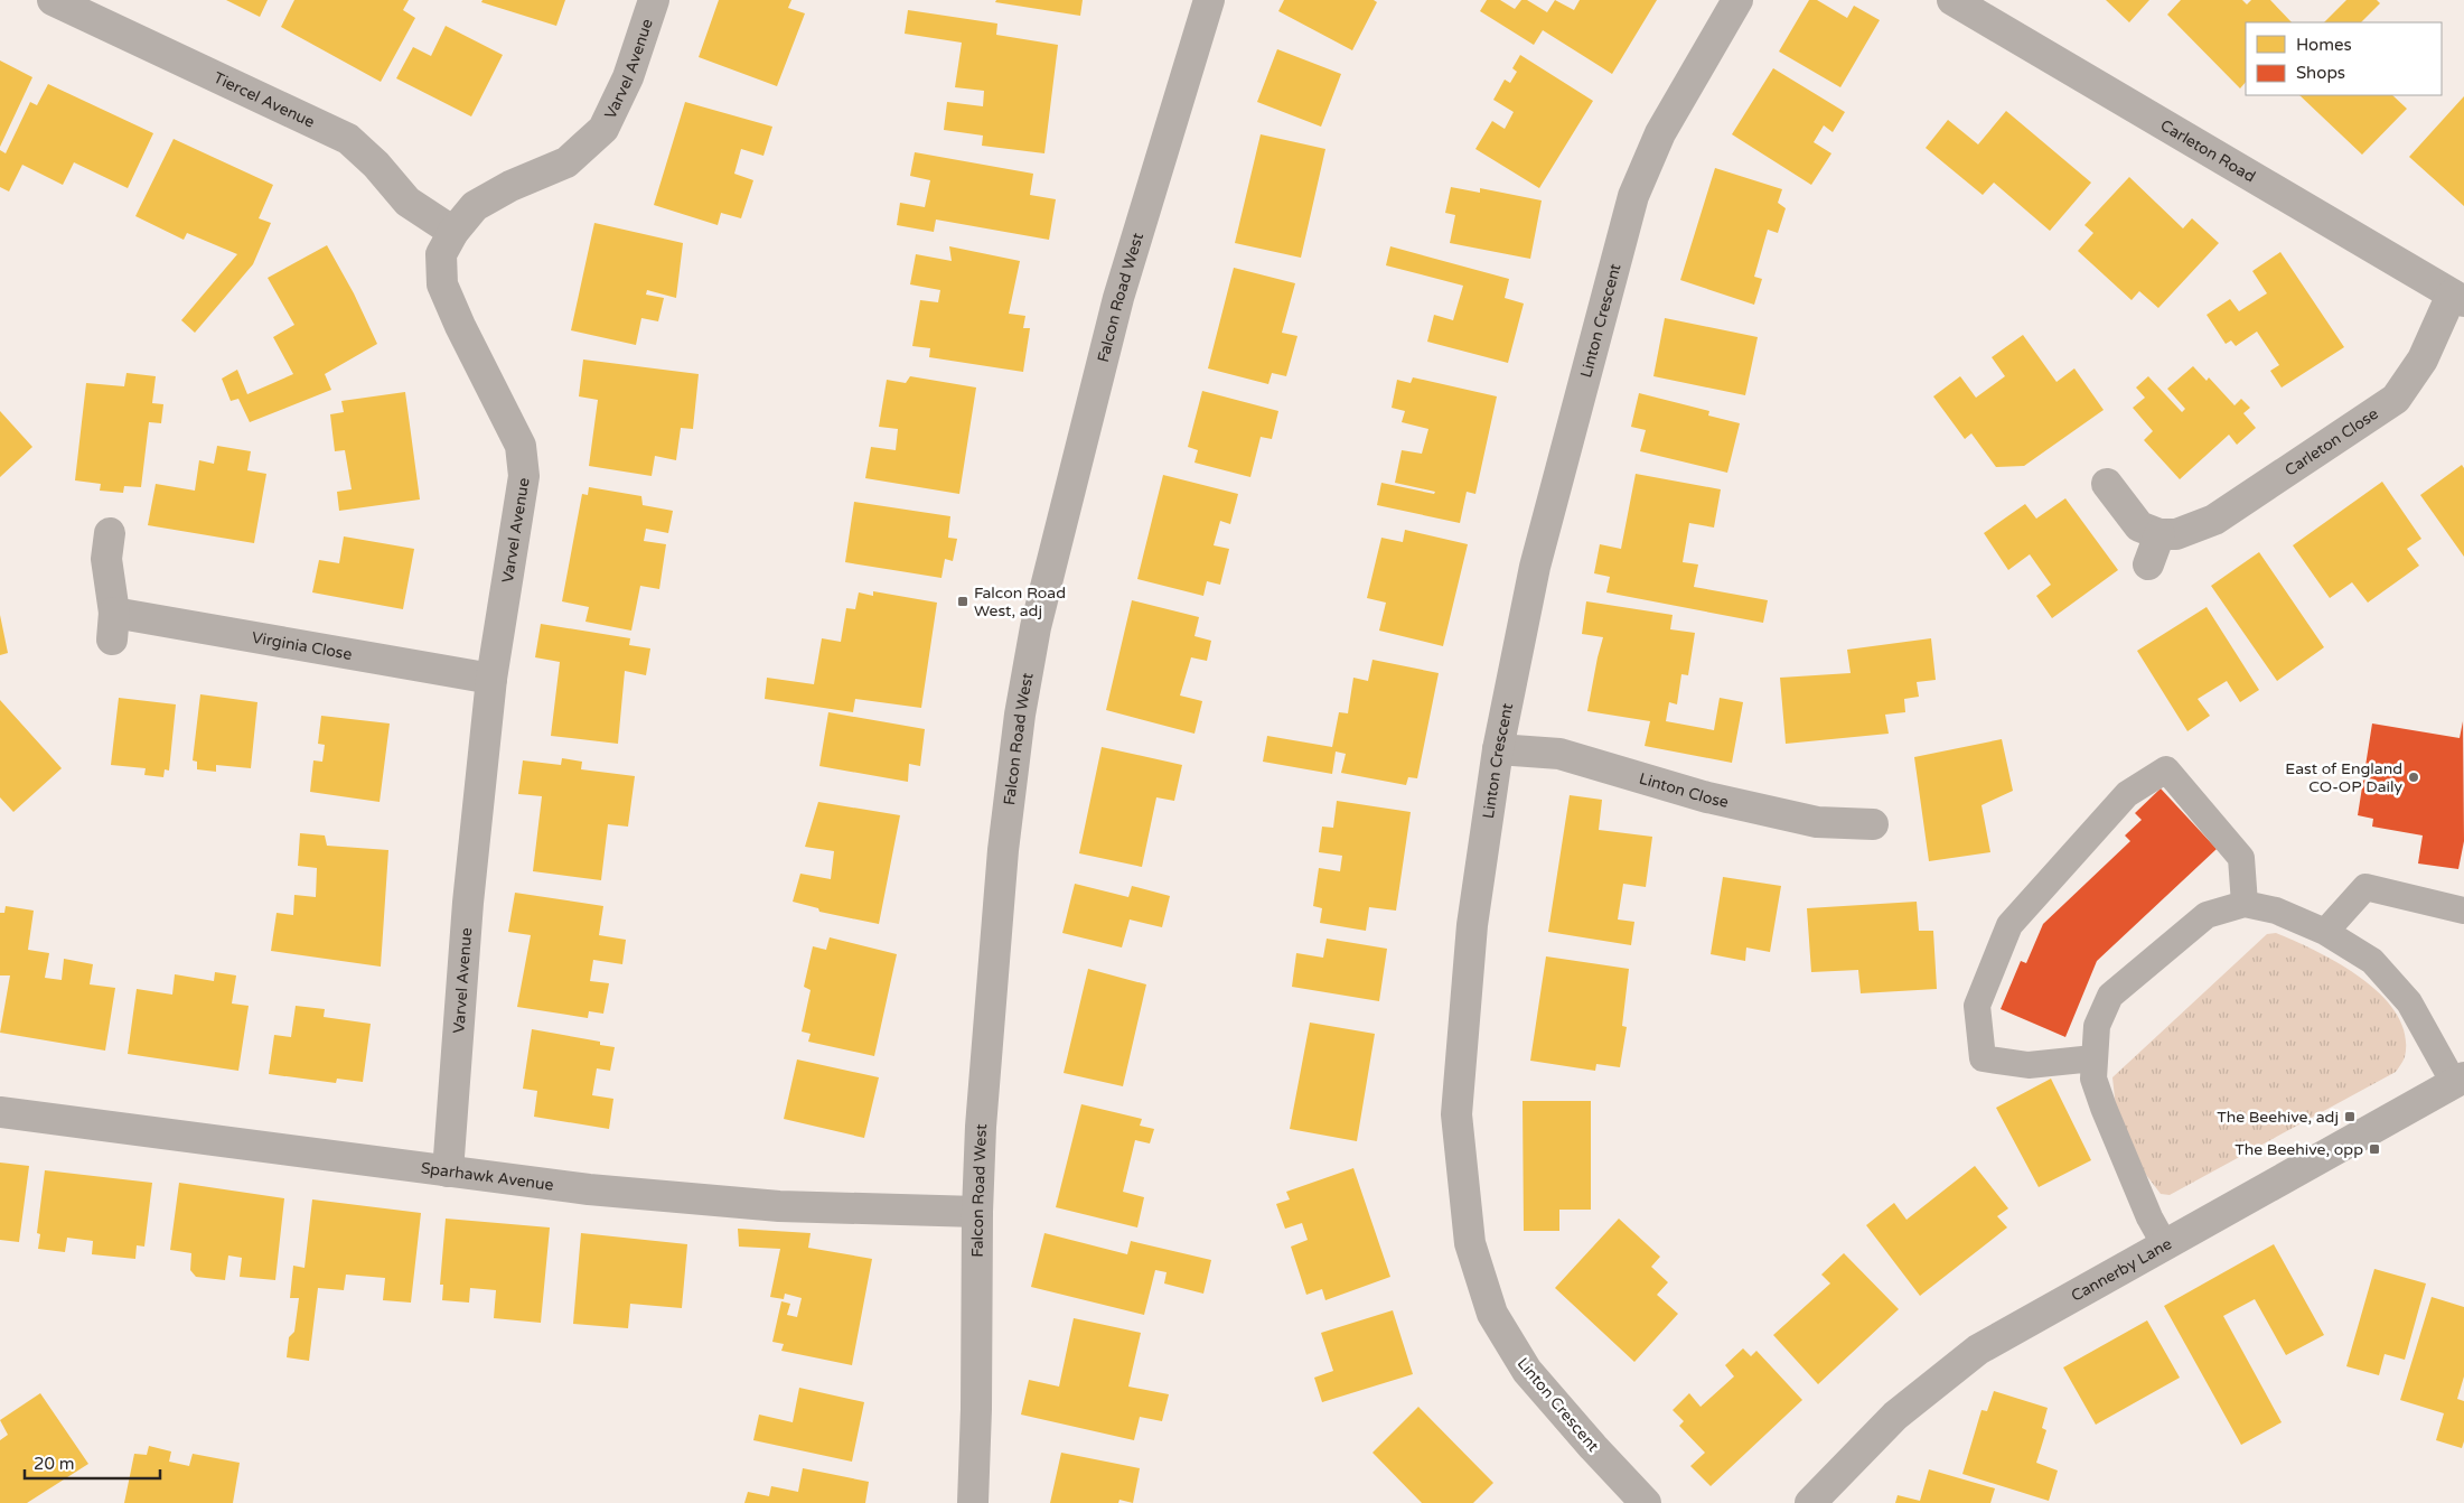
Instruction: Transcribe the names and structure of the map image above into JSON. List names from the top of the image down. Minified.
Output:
{"streets":{"street":["Varvel Avenue","Tiercel Avenue","Carleton Road","Falcon Road West","Linton Crescent","Carleton Close","Virginia Close","Linton Close","Sparhawk Avenue","Cannerby Lane"]},"crossings":[["Varvel Avenue","Tiercel Avenue"],["Varvel Avenue","Virginia Close"],["Varvel Avenue","Sparhawk Avenue"],["Carleton Road","Carleton Close"],["Falcon Road West","Sparhawk Avenue"],["Linton Crescent","Linton Close"]],"places":{"transit":["Falcon Road West, adj","The Beehive, adj","The Beehive, opp"],"other":["East of England CO-OP Daily"]},"legend":["Homes","Shops"],"scale_bar":"20 m"}
